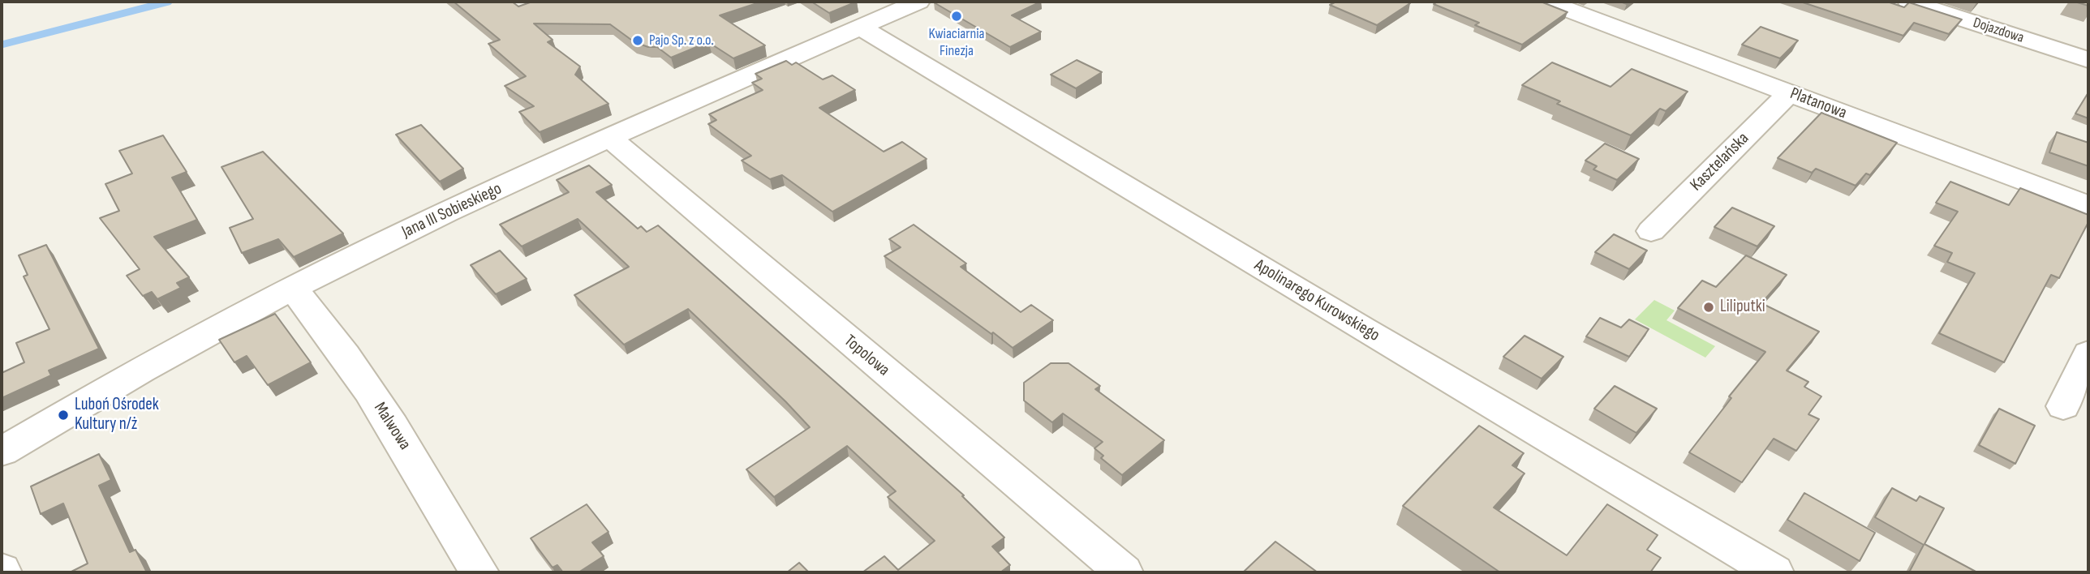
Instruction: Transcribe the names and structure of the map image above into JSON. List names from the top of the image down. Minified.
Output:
{"streets":{"street":["Dojazdowa","Platanowa","Kasztelańska","Jana III Sobieskiego","Apolinarego Kurowskiego","Topolowa","Malwowa"]},"crossings":[["Platanowa","Kasztelańska"],["Jana III Sobieskiego","Apolinarego Kurowskiego"],["Jana III Sobieskiego","Topolowa"],["Jana III Sobieskiego","Malwowa"]],"places":["Kwiaciarnia Finezja","Pajo Sp. z o.o.","Liliputki","Luboń Ośrodek Kultury n/ż"]}
